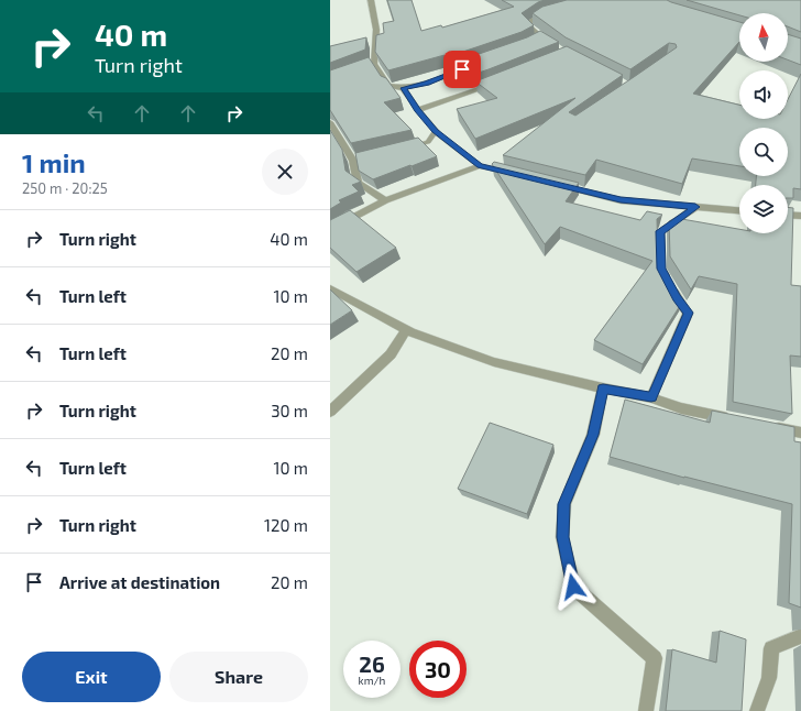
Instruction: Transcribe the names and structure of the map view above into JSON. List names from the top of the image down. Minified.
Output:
{"north":"top","page":{"turn":["40 m","Turn right"],"heading":["1 min","250 m · 20:25"],"list":[{"name":"Turn right","value":"40 m"},{"name":"Turn left","value":"10 m"},{"name":"Turn left","value":"20 m"},{"name":"Turn right","value":"30 m"},{"name":"Turn left","value":"10 m"},{"name":"Turn right","value":"120 m"},{"name":"Arrive at destination","value":"20 m"}],"speed":"26 km/h","limit":"30","buttons":["Exit","Share"]}}
